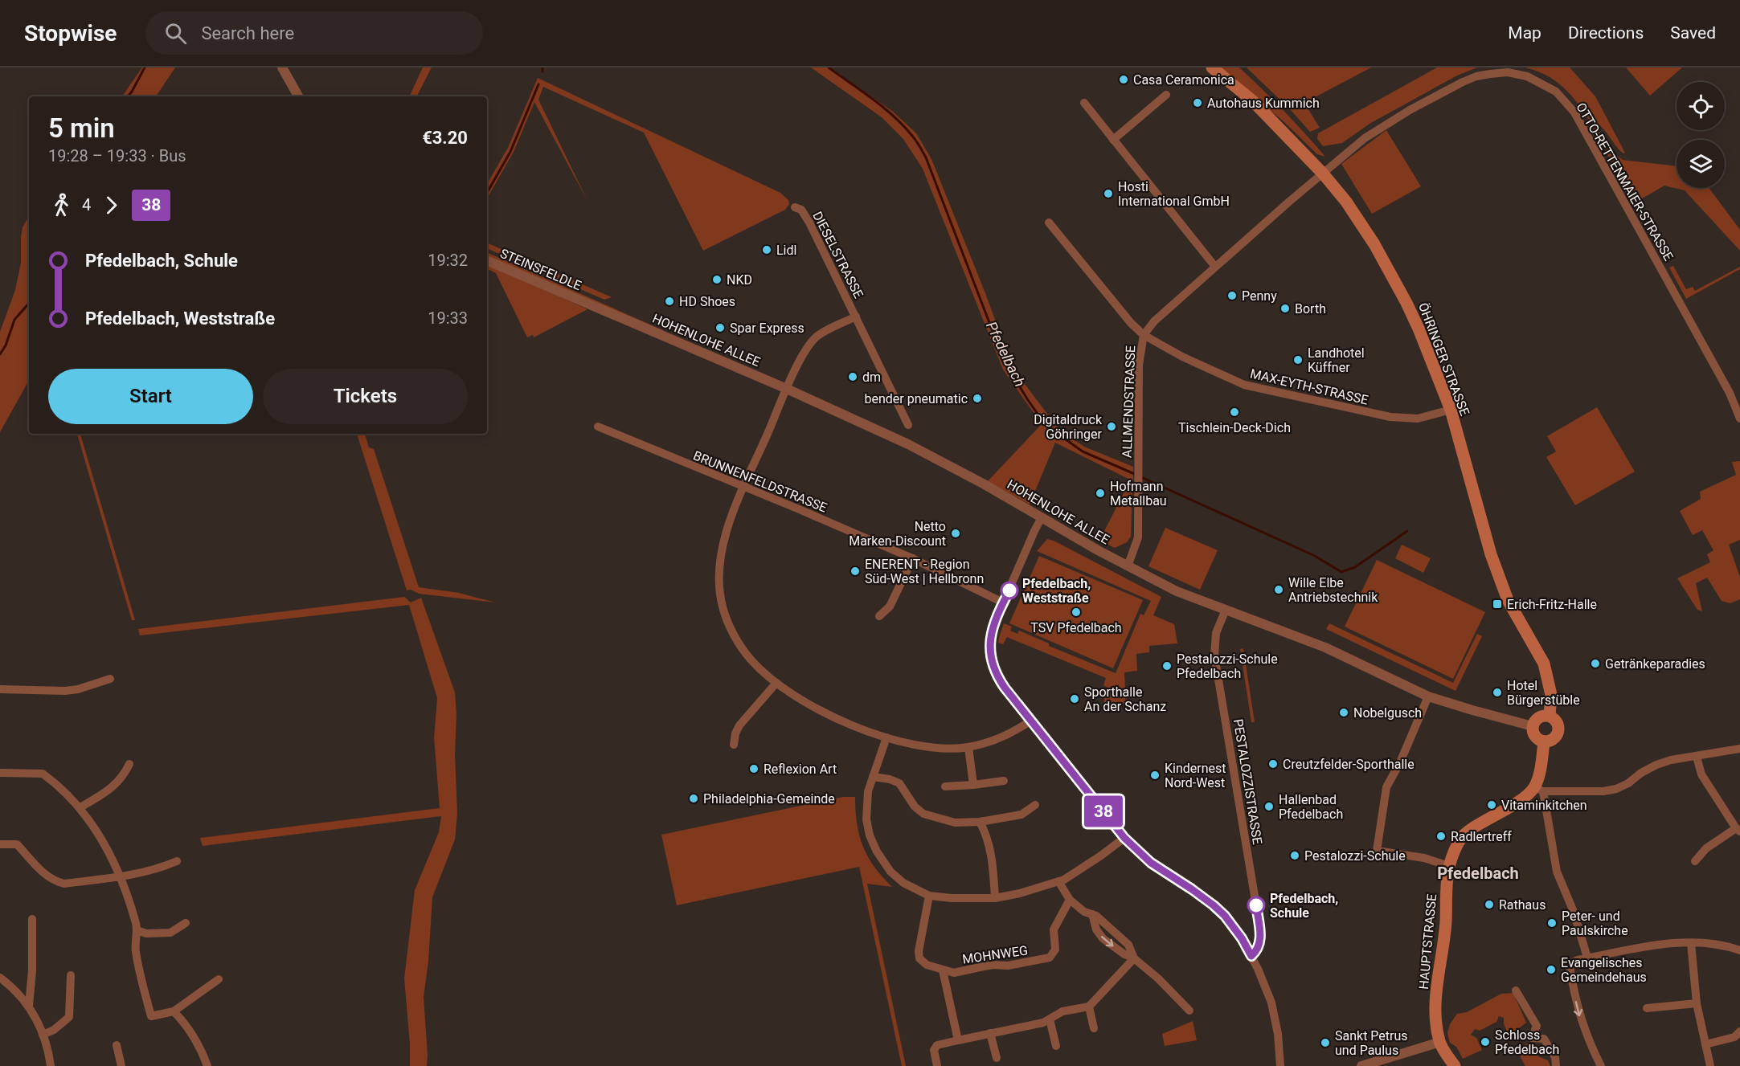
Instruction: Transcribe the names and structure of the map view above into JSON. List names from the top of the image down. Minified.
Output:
{"streets":{"main road":["ÖHRINGER STRASSE","HAUPTSTRASSE"],"street":["OTTO-RETTENMAIER-STRASSE","DIESELSTRASSE","STEINSFELDLE","HOHENLOHE ALLEE","MAX-EYTH-STRASSE","ALLMENDSTRASSE","BRUNNENFELDSTRASSE","PESTALOZZISTRASSE","MOHNWEG"]},"crossings":[["OTTO-RETTENMAIER-STRASSE","ÖHRINGER STRASSE"],["OTTO-RETTENMAIER-STRASSE","ALLMENDSTRASSE"],["DIESELSTRASSE","HOHENLOHE ALLEE"],["DIESELSTRASSE","BRUNNENFELDSTRASSE"],["STEINSFELDLE","HOHENLOHE ALLEE"],["HOHENLOHE ALLEE","ÖHRINGER STRASSE"],["HOHENLOHE ALLEE","ALLMENDSTRASSE"],["HOHENLOHE ALLEE","PESTALOZZISTRASSE"],["ÖHRINGER STRASSE","MAX-EYTH-STRASSE"],["ÖHRINGER STRASSE","ALLMENDSTRASSE"],["MAX-EYTH-STRASSE","ALLMENDSTRASSE"]],"districts":["Pfedelbach"],"water":["Pfedelbach"],"places":{"other":["Casa Ceramonica","Autohaus Kummich","Hosti International GmbH","Lidl","NKD","Penny","HD Shoes","Borth","Spar Express","Landhotel Küffner","dm","bender pneumatic","Tischlein-Deck-Dich","Digitaldruck Göhringer","Hofmann Metallbau","Netto Marken-Discount","ENERENT - Region Süd-West | Hellbronn","Wille Elbe Antriebstechnik","Pfedelbach, Weststraße","TSV Pfedelbach","Getränkeparadies","Pestalozzi-Schule Pfedelbach","Hotel Bürgerstüble","Sporthalle An der Schanz","Nobelgusch","Creutzfelder-Sporthalle","Reflexion Art","Kindernest Nord-West","Philadelphia-Gemeinde","Vitaminkitchen","Hallenbad Pfedelbach","Radlertreff","Pestalozzi-Schule","Rathaus","Pfedelbach, Schule","Peter- und Paulskirche","Evangelisches Gemeindehaus","Schloss Pfedelbach","Sankt Petrus und Paulus"],"transit":["Erich-Fritz-Halle"]},"lines":["bus line 38"],"page":{"header":"Stopwise","search":"Search here","nav":["Map","Directions","Saved"],"on_map":"38","heading":["5 min","19:28 – 19:33 · Bus","€3.20"],"legs":["4","38"],"list":[{"name":"Pfedelbach, Schule","value":"19:32"},{"name":"Pfedelbach, Weststraße","value":"19:33"}],"buttons":["Start","Tickets"]}}
